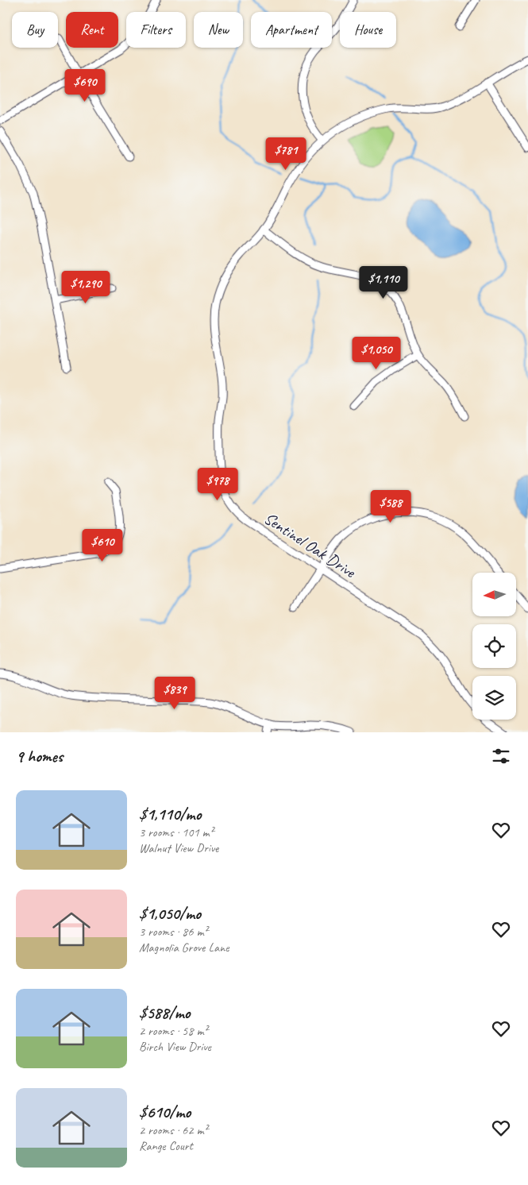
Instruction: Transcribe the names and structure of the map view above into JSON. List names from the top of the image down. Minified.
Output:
{"streets":{"street":["Sentinel Oak Drive"]},"north":"left","page":{"chip":["Buy","Rent","Filters","New","Apartment","House"],"price":["$690","$781","$1,110","$1,290","$1,050","$978","$588","$610","$839"],"heading":"9 homes","list":[{"name":"$1,110/mo","note":"3 rooms · 101 m² · Walnut View Drive"},{"name":"$1,050/mo","note":"3 rooms · 86 m² · Magnolia Grove Lane"},{"name":"$588/mo","note":"2 rooms · 58 m² · Birch View Drive"},{"name":"$610/mo","note":"2 rooms · 62 m² · Range Court"}]}}
